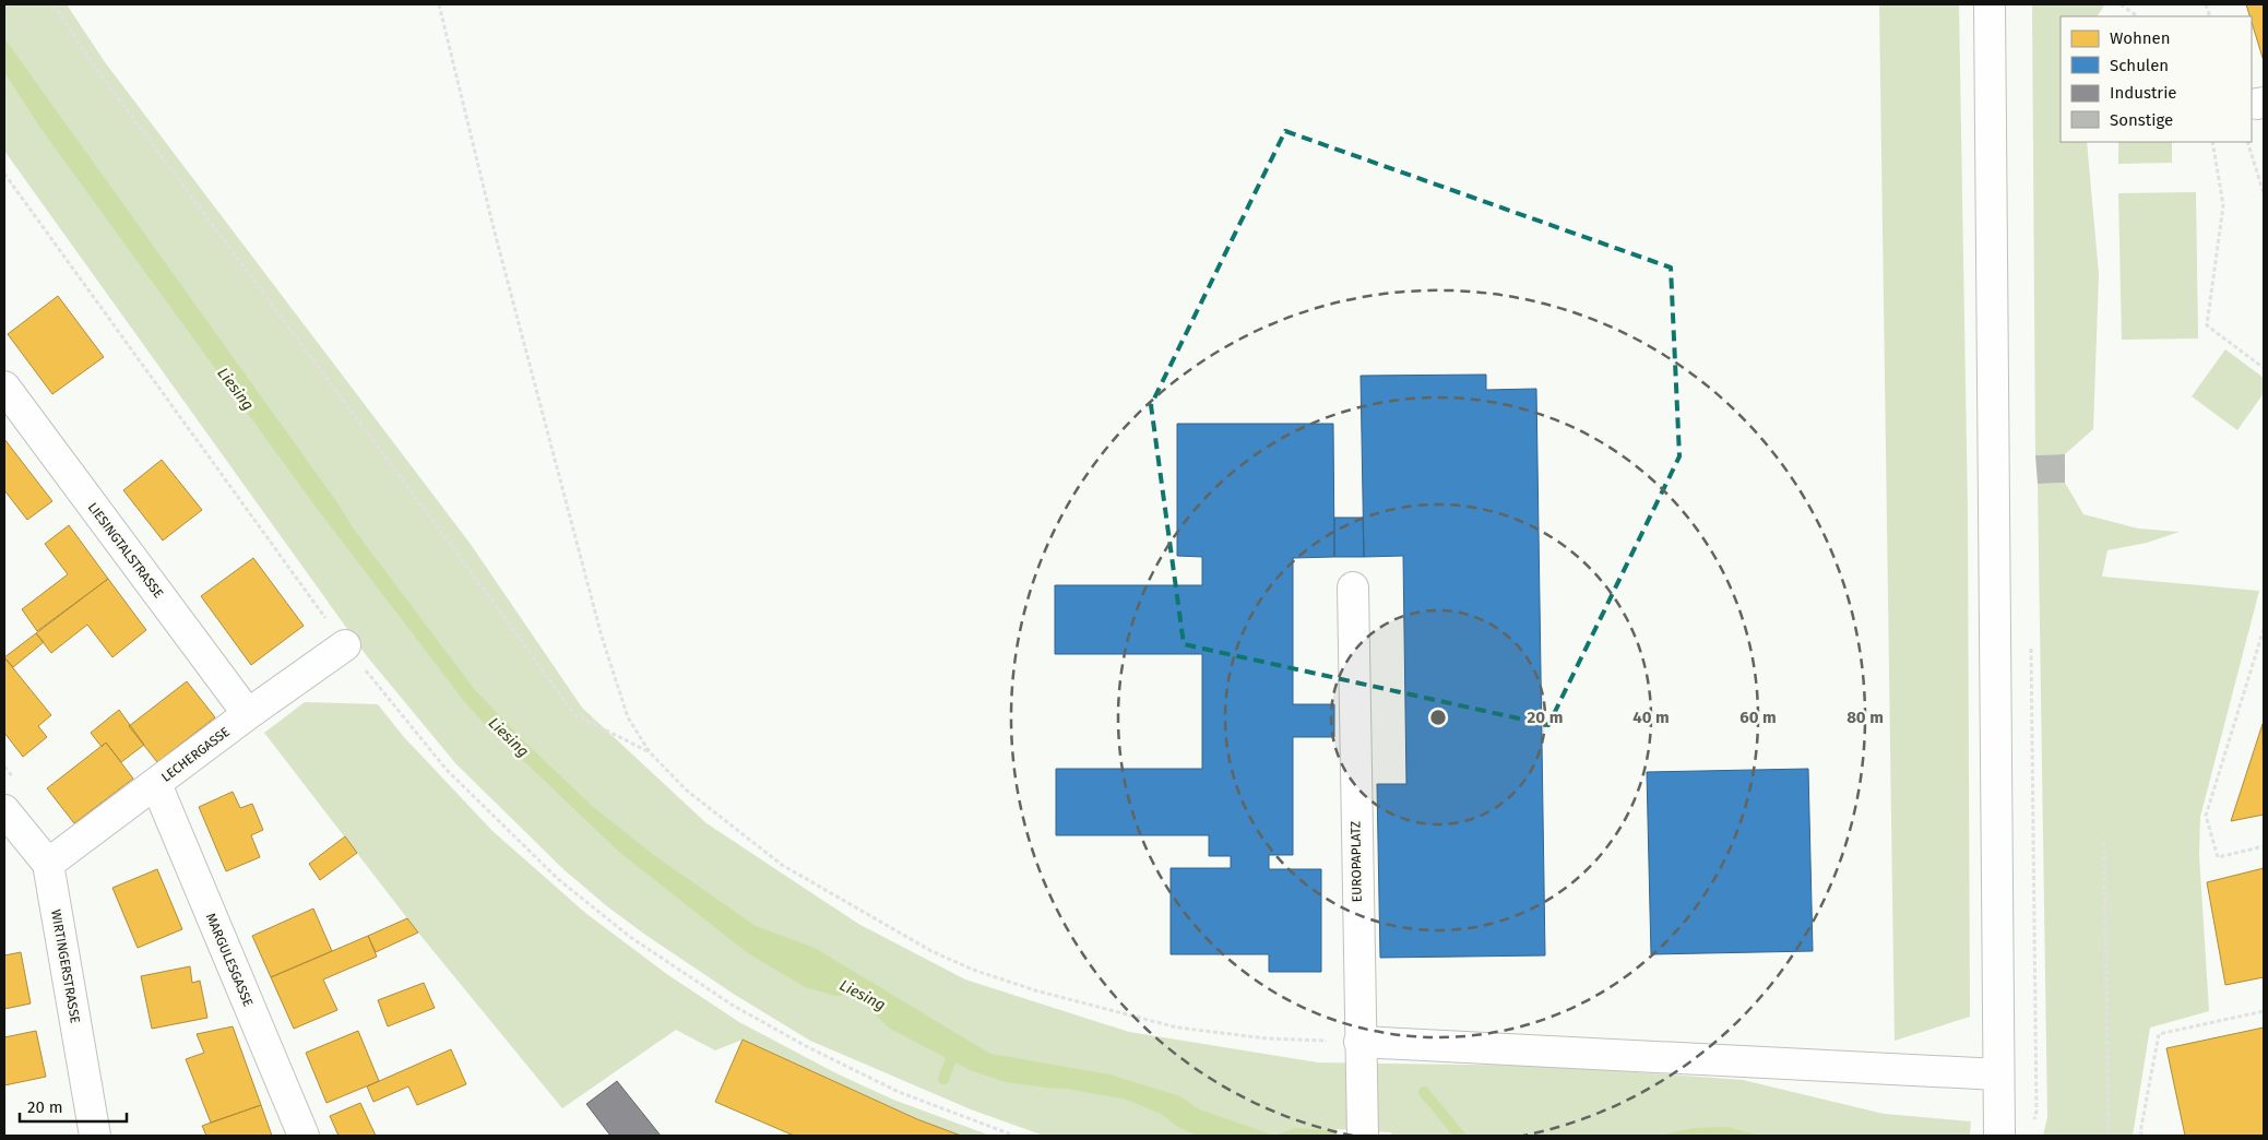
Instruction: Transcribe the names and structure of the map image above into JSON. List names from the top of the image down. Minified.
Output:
{"streets":{"street":["LIESINGTALSTRASSE","LECHERGASSE","EUROPAPLATZ","MARGULESGASSE","WIRTINGERSTRASSE"]},"crossings":[["LIESINGTALSTRASSE","LECHERGASSE"],["LECHERGASSE","MARGULESGASSE"],["LECHERGASSE","WIRTINGERSTRASSE"]],"water":["Liesing"],"legend":["Wohnen","Schulen","Industrie","Sonstige"],"scale_bar":"20 m","rings":["20 m","40 m","60 m","80 m"]}
